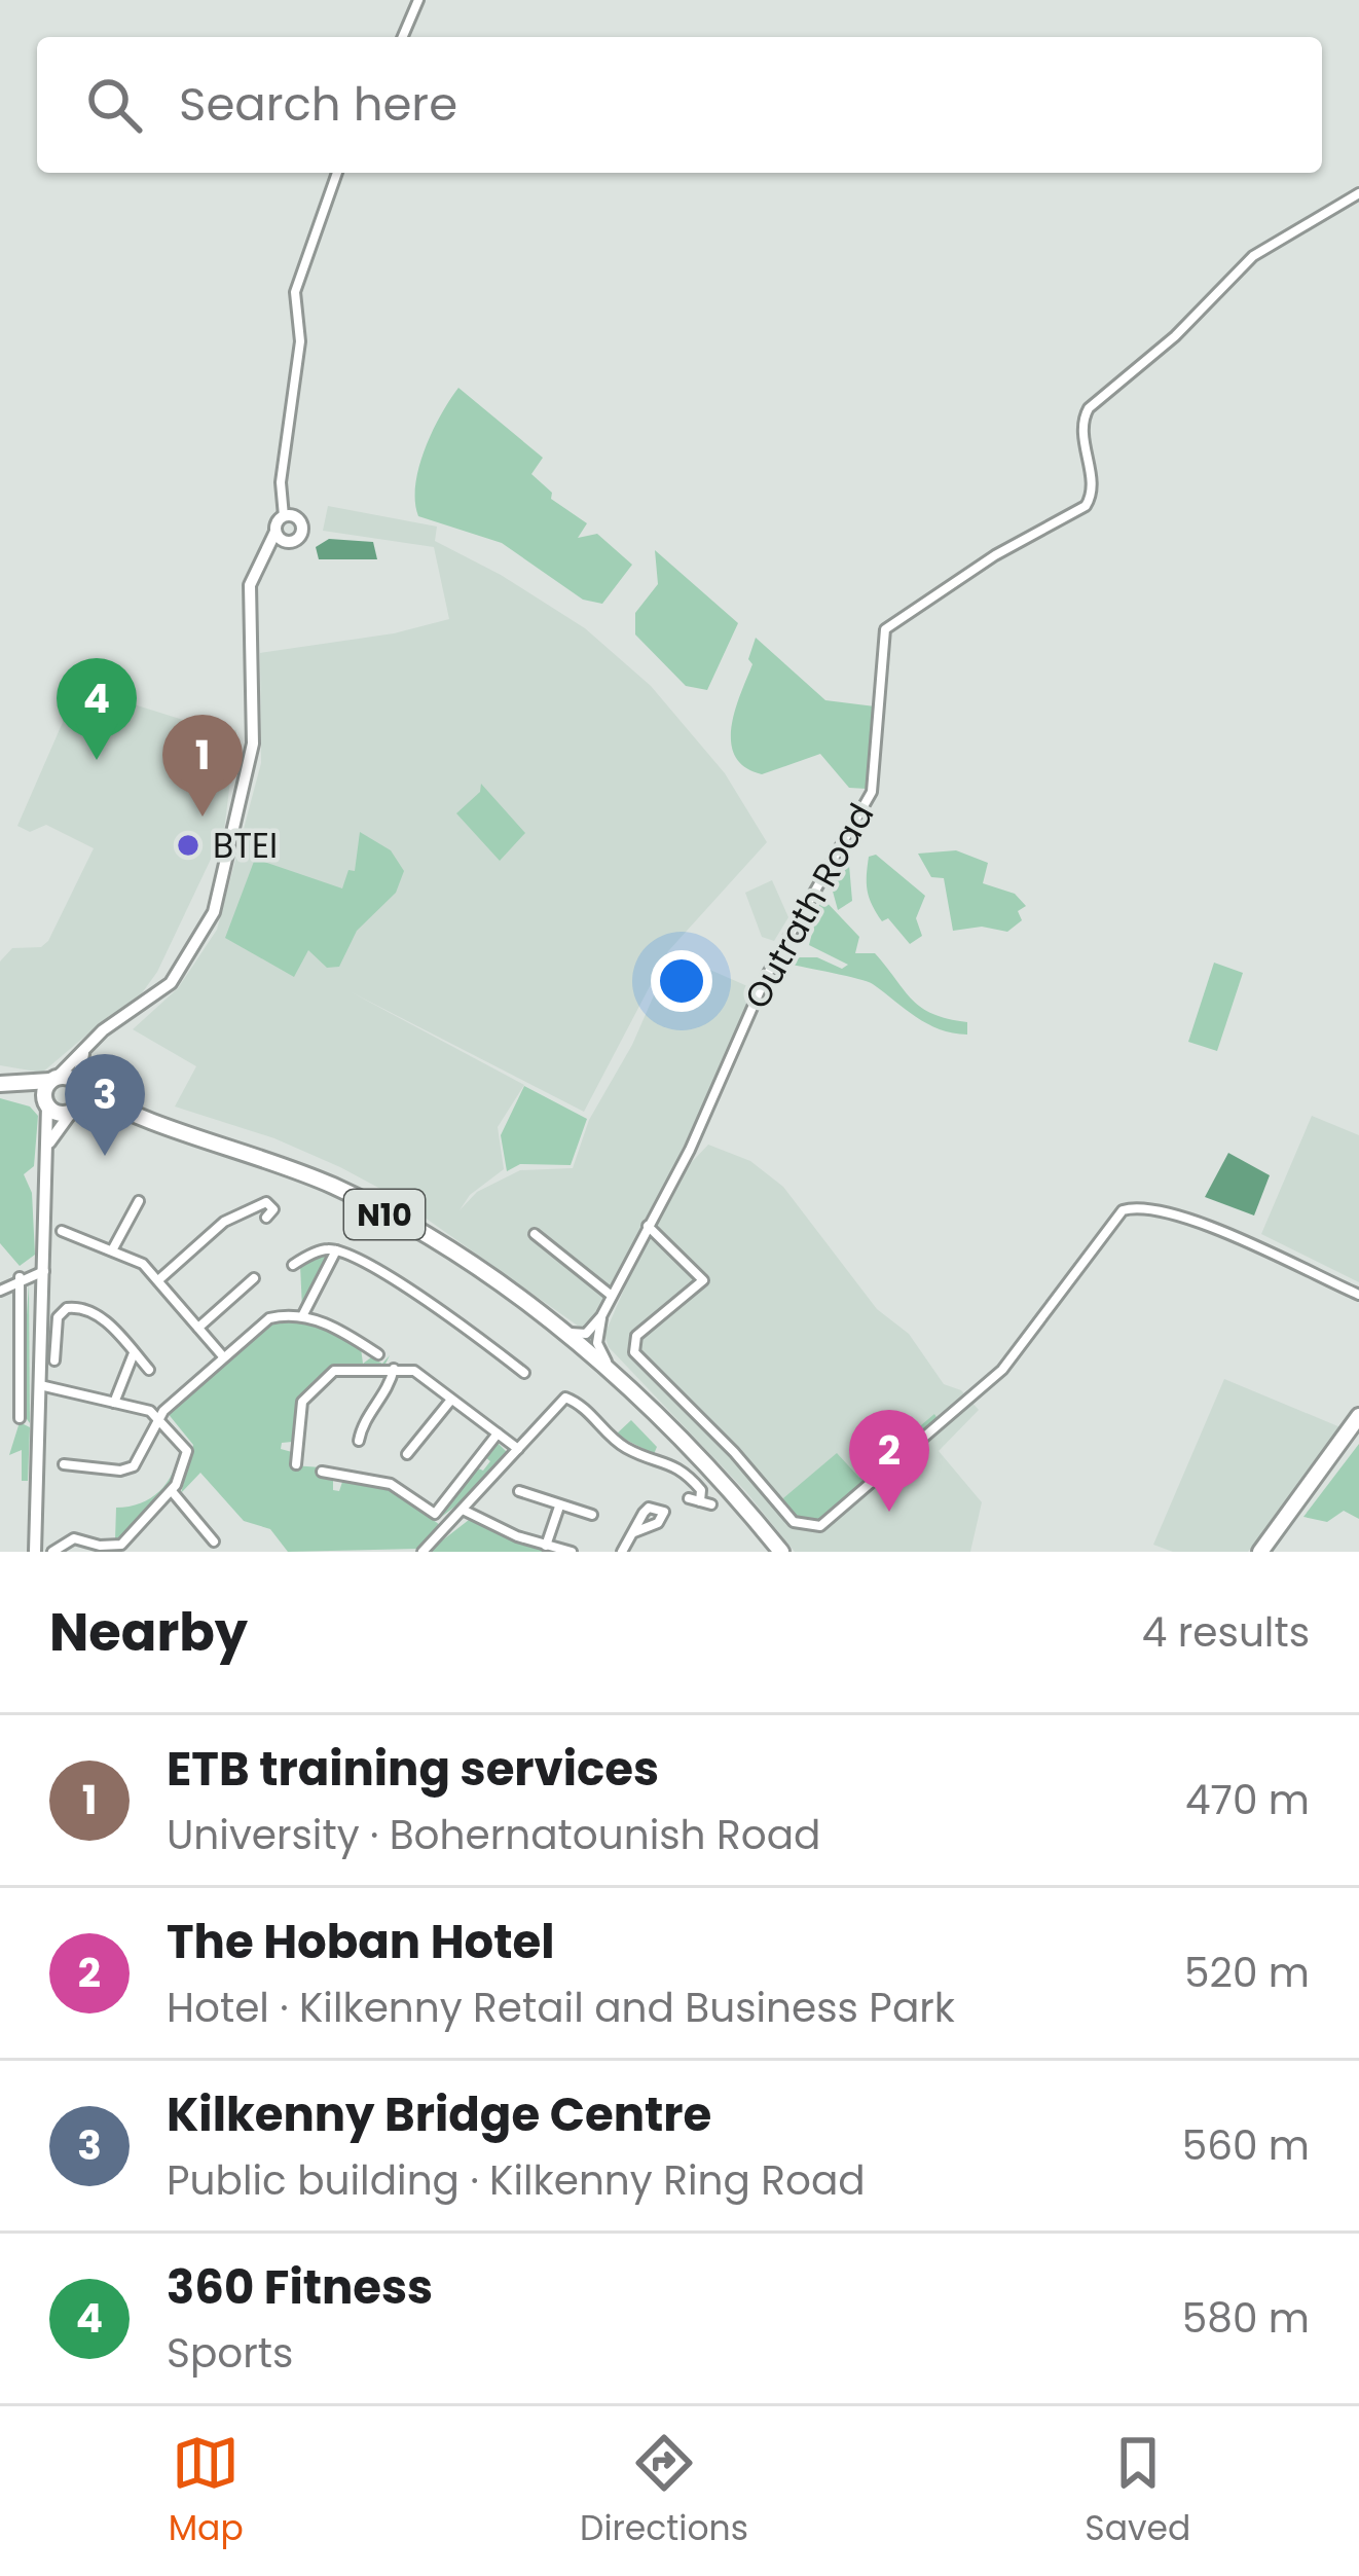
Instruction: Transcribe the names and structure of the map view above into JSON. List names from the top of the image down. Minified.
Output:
{"streets":{"highway":["N10"],"street":["Outrath Road"]},"places":["BTEI"],"page":{"search":"Search here","pins":["4","1","3","2"],"heading":["Nearby","4 results"],"list":[{"mark":"1","name":"ETB training services","note":"University · Bohernatounish Road","value":"470 m"},{"mark":"2","name":"The Hoban Hotel","note":"Hotel · Kilkenny Retail and Business Park","value":"520 m"},{"mark":"3","name":"Kilkenny Bridge Centre","note":"Public building · Kilkenny Ring Road","value":"560 m"},{"mark":"4","name":"360 Fitness","note":"Sports","value":"580 m"}],"nav":["Map","Directions","Saved"]}}
